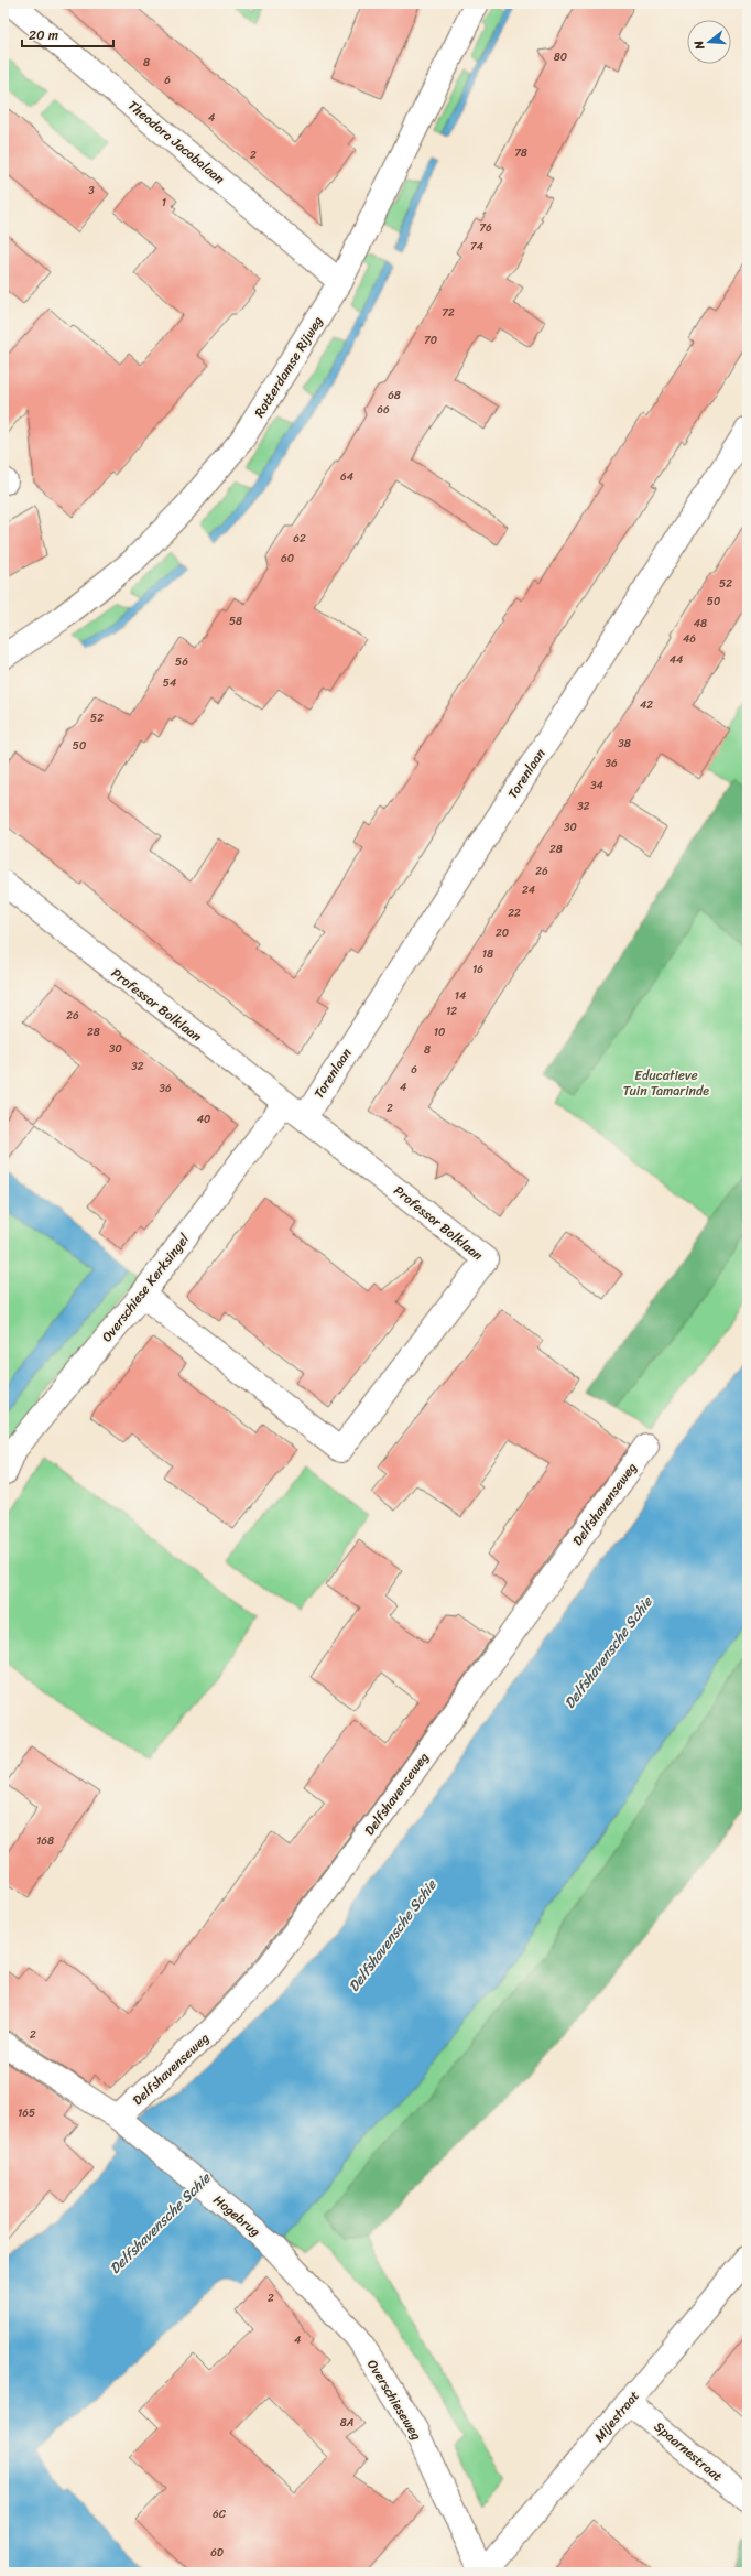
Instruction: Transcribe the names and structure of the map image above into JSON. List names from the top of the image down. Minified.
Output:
{"streets":{"street":["Theodora Jacobalaan","Rotterdamse Rijweg","Torenlaan","Professor Bolklaan","Overschiese Kerksingel","Delfshavenseweg","Hogebrug","Overschieseweg","Mijestraat","Spaarnestraat"]},"crossings":[["Theodora Jacobalaan","Rotterdamse Rijweg"],["Torenlaan","Professor Bolklaan"],["Professor Bolklaan","Overschiese Kerksingel"],["Delfshavenseweg","Hogebrug"],["Hogebrug","Overschieseweg"],["Overschieseweg","Mijestraat"],["Mijestraat","Spaarnestraat"]],"water":["Delfshavensche Schie"],"parks":["Educatieve Tuin Tamarinde"],"house_numbers":["80","8","6","4","78","2","3","1","76","74","72","70","68","66","64","62","60","52","50","58","48","46","44","56","54","42","52","38","50","36","34","32","30","28","26","24","22","20","18","16","14","12","26","28","10","30","8","32","6","4","36","2","40","168","2","165","2","4","8A","6C","6D"],"scale_bar":"20 m","north":"left"}
